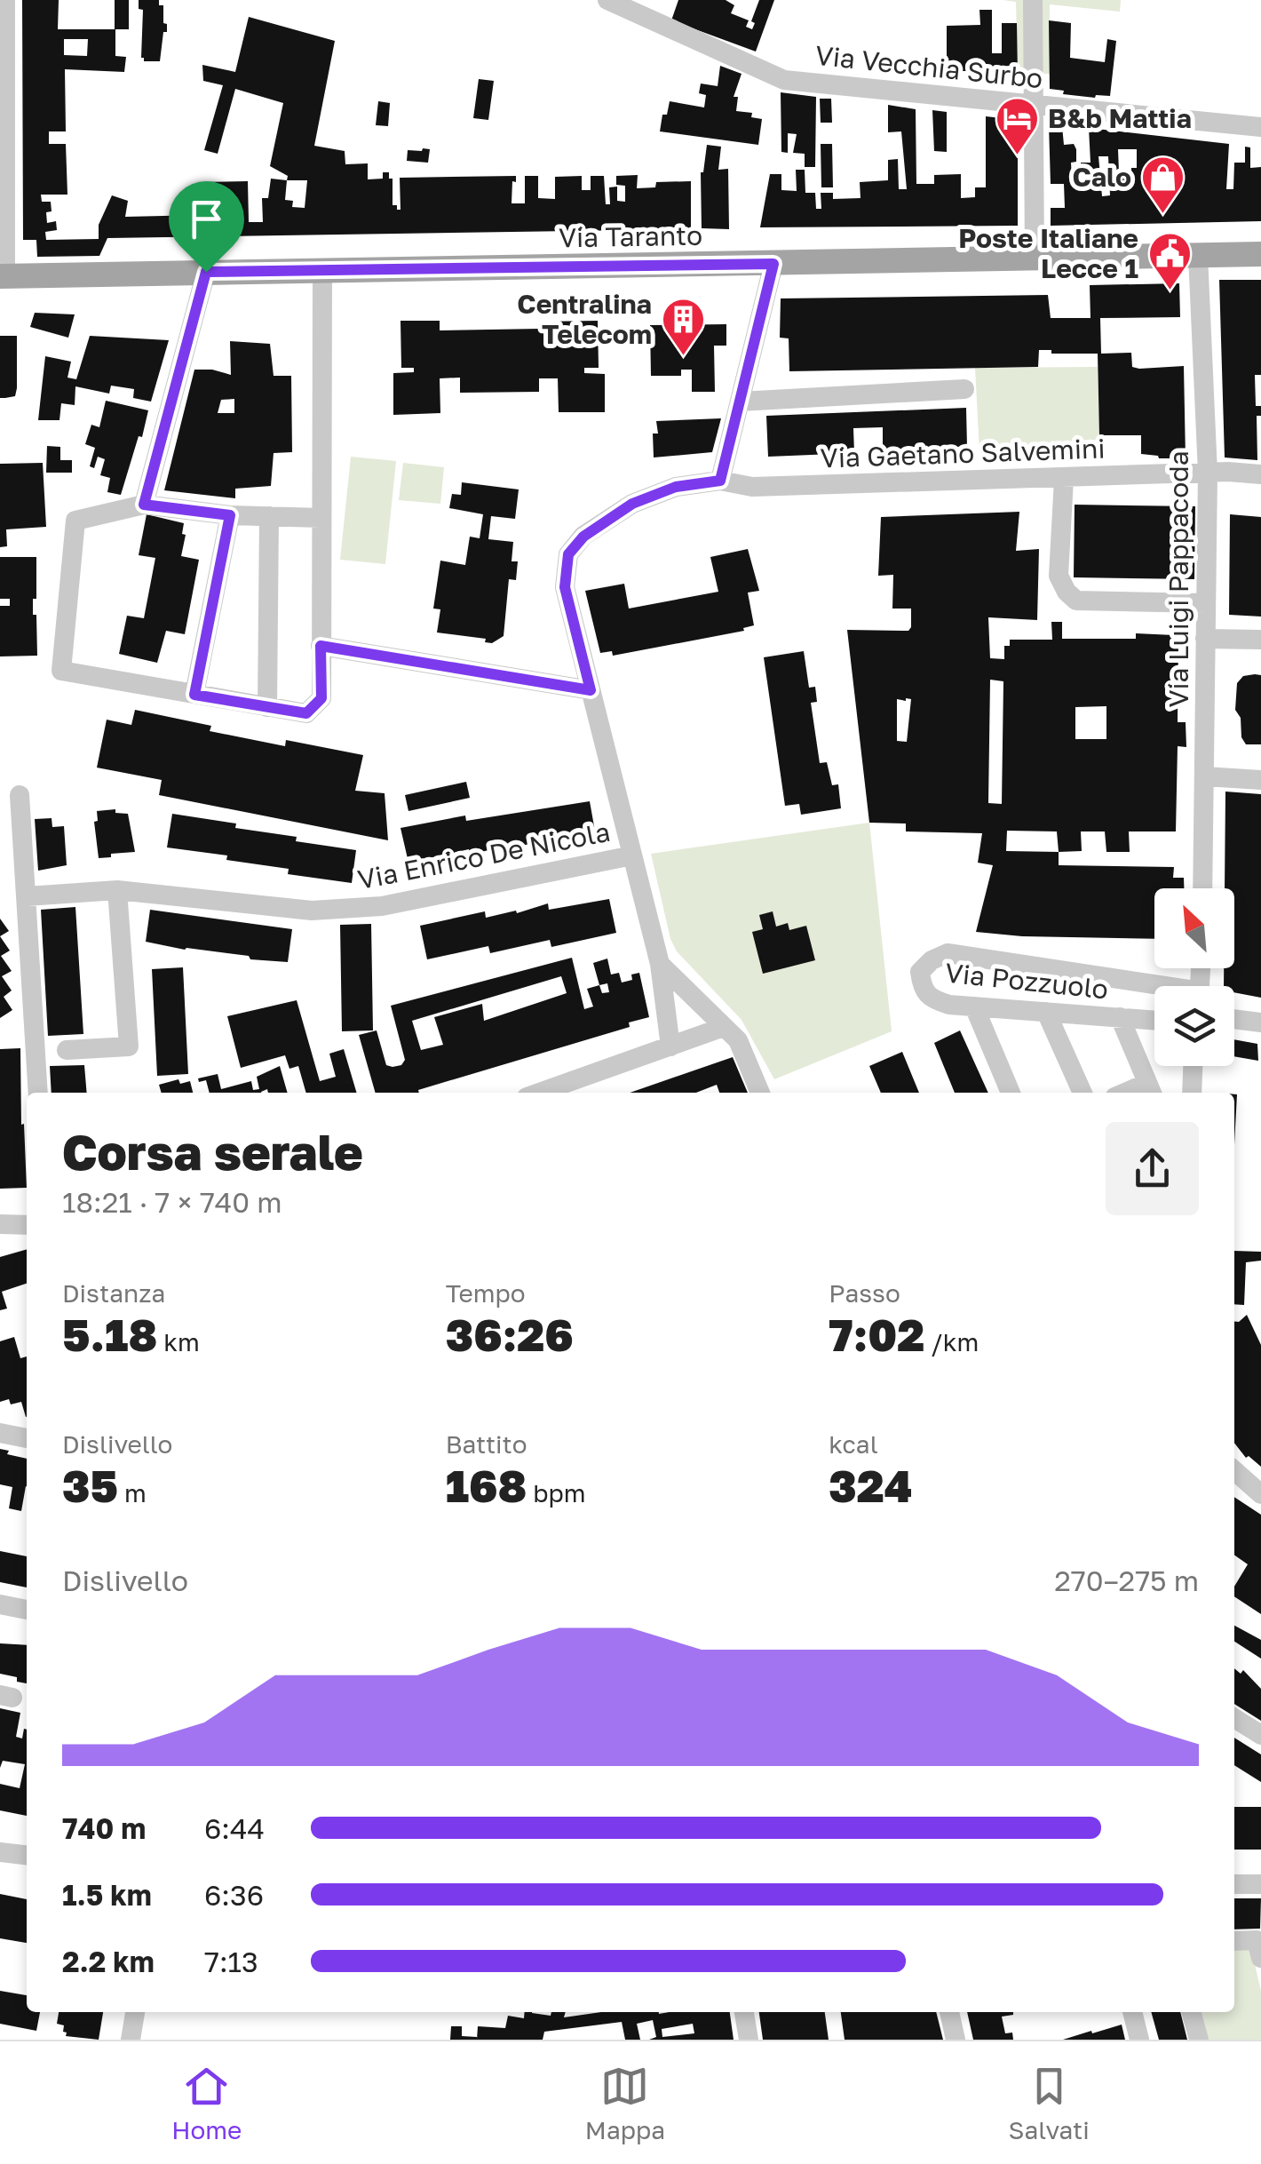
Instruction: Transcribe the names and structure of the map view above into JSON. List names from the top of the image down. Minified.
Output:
{"streets":{"main road":["Via Taranto"],"street":["Via Vecchia Surbo","Via Gaetano Salvemini","Via Luigi Pappacoda","Via Enrico De Nicola","Via Pozzuolo"]},"crossings":[["Via Taranto","Via Luigi Pappacoda"],["Via Gaetano Salvemini","Via Luigi Pappacoda"],["Via Gaetano Salvemini","Via Enrico De Nicola"]],"places":{"hotel":["B&b Mattia"],"shop":["Calo"],"public building":["Poste Italiane Lecce 1"],"building":["Centralina Telecom"]},"north":"top left","page":{"heading":["Corsa serale","18:21 · 7 × 740 m"],"stats":[["Distanza","5.18 km"],["Tempo","36:26"],["Passo","7:02 /km"],["Dislivello","35 m"],["Battito","168 bpm"],["kcal","324"]],"chart":["Dislivello","270–275 m"],"list":[{"name":"740 m","note":"6:44"},{"name":"1.5 km","note":"6:36"},{"name":"2.2 km","note":"7:13"}],"tabs":["Home","Mappa","Salvati"]}}
